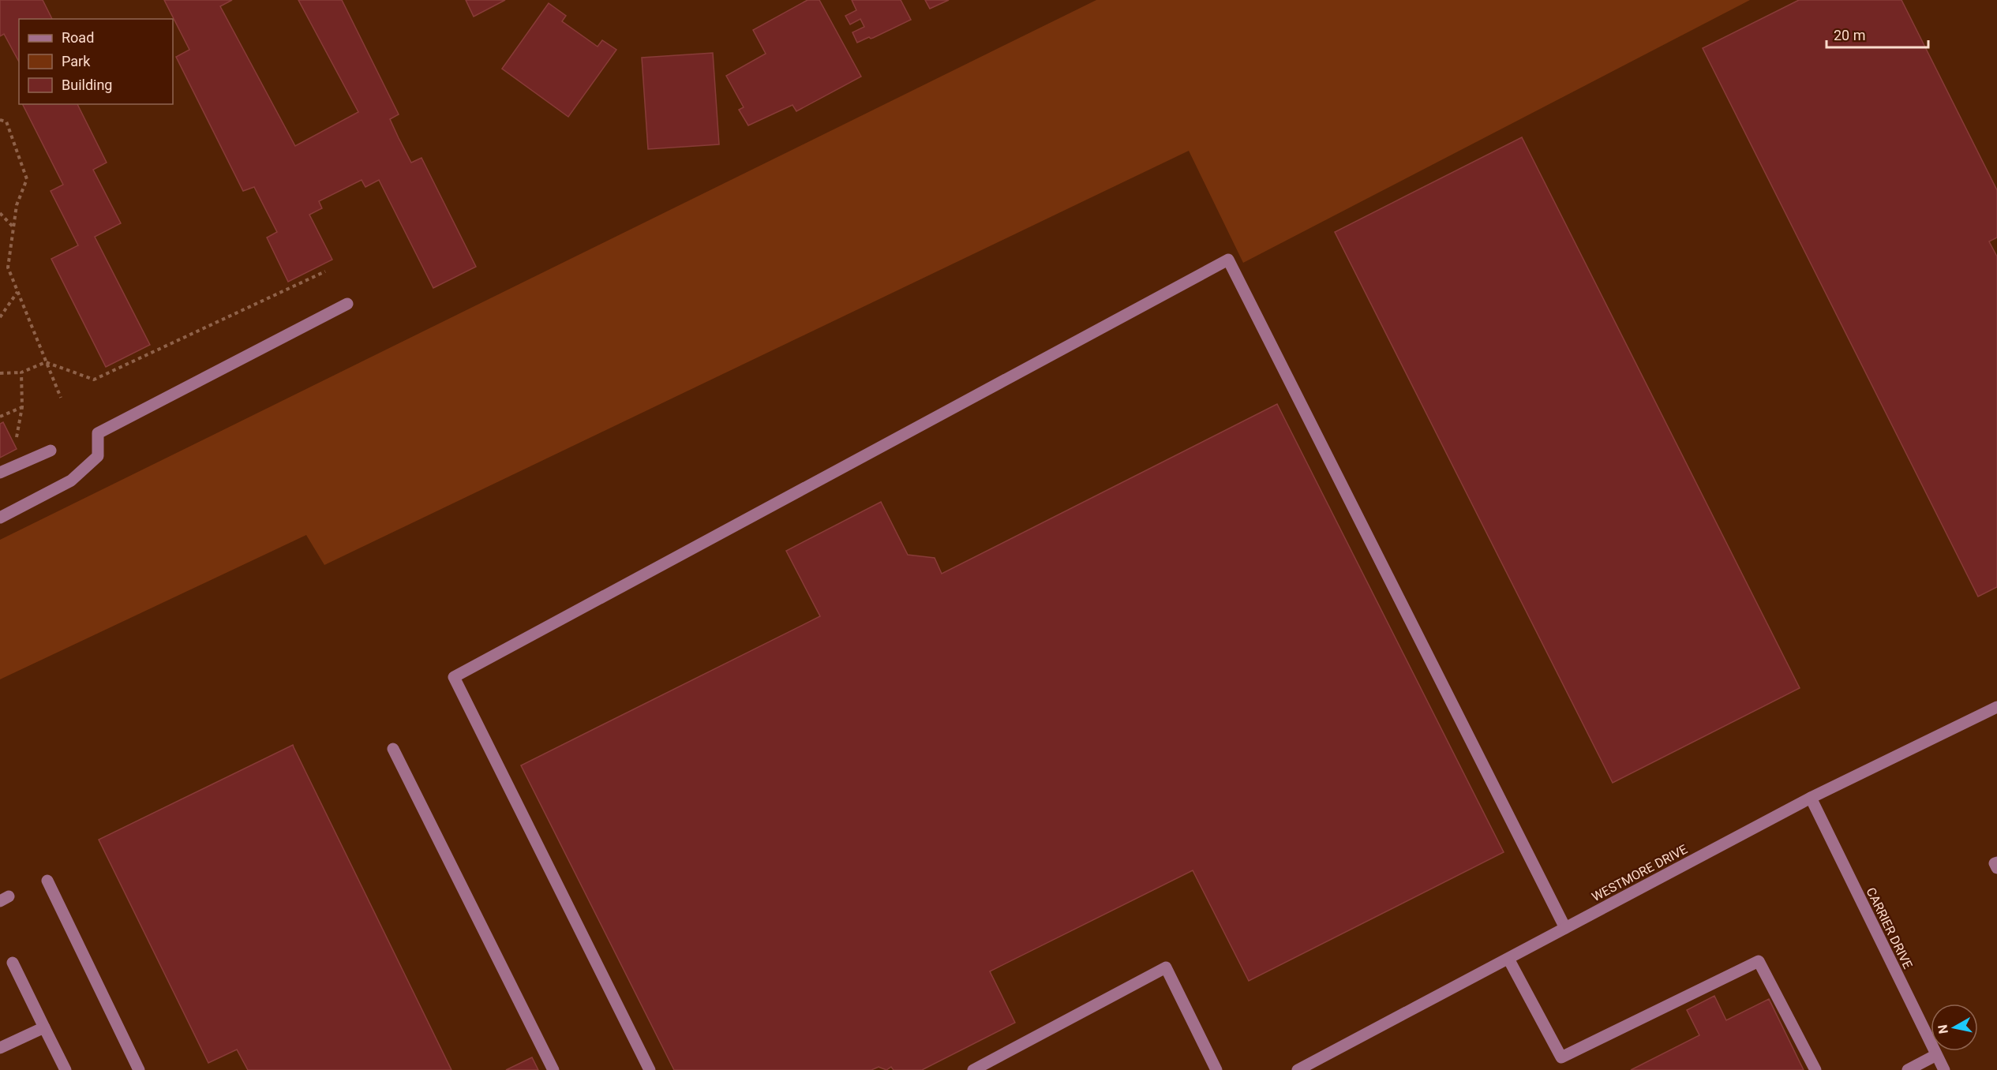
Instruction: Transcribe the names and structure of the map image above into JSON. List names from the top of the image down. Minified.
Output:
{"streets":{"street":["WESTMORE DRIVE","CARRIER DRIVE"]},"crossings":[["WESTMORE DRIVE","CARRIER DRIVE"]],"legend":["Road","Park","Building"],"scale_bar":"20 m","north":"left"}
